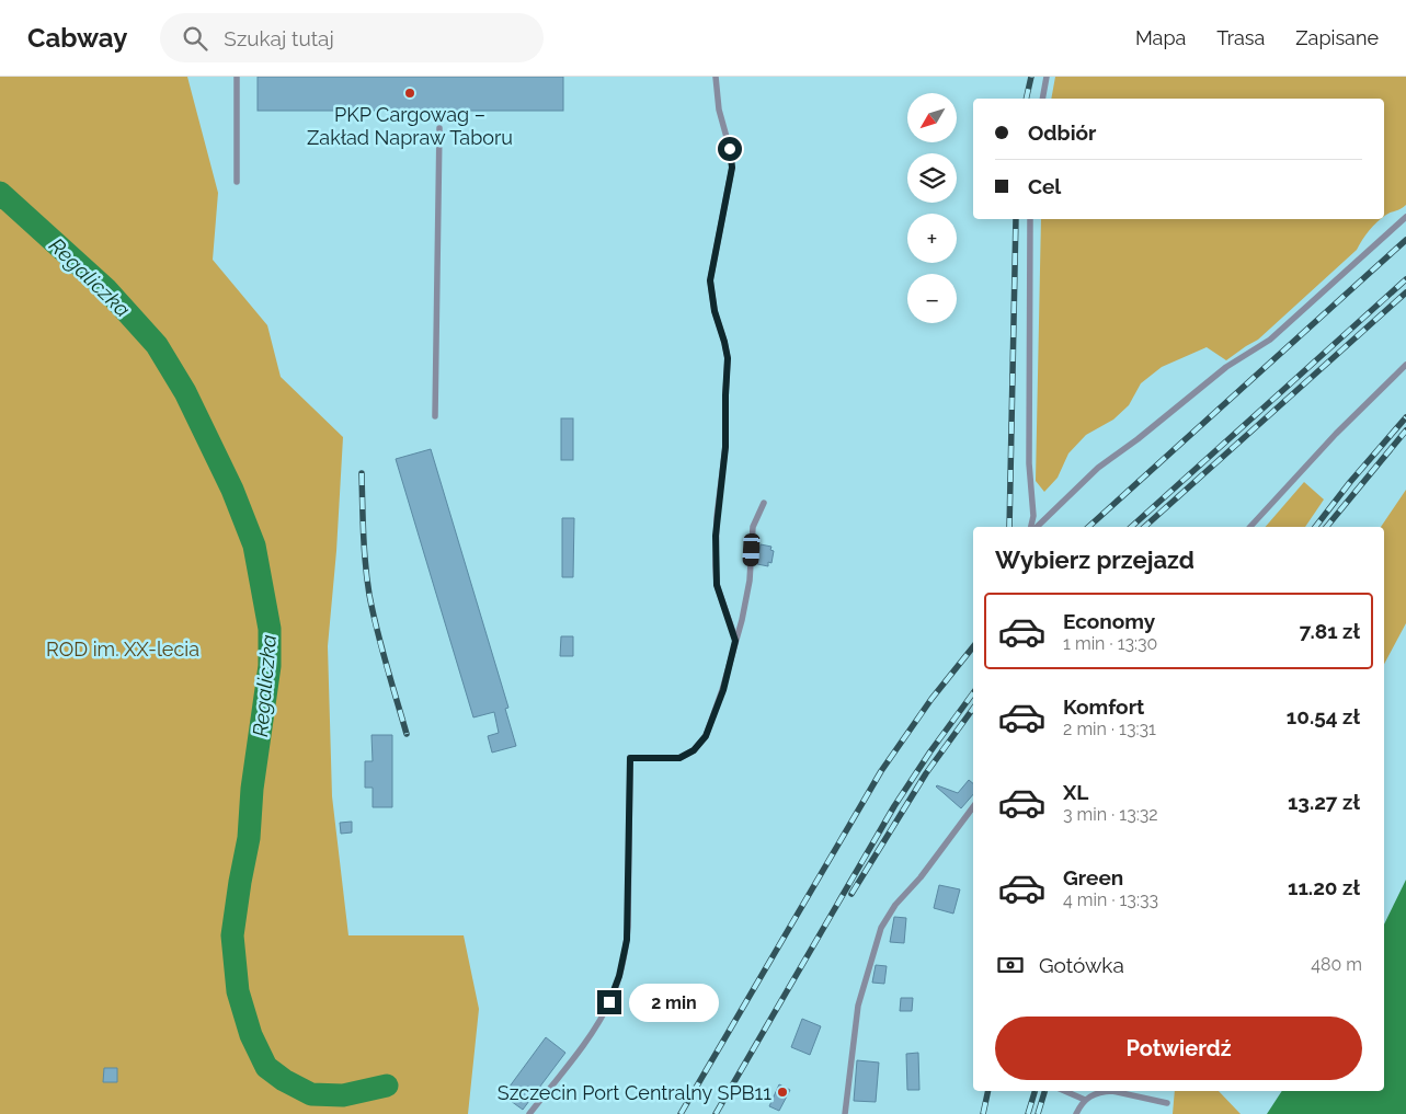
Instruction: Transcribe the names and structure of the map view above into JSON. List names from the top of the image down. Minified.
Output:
{"water":["Regaliczka"],"parks":["ROD im. XX-lecia"],"places":["PKP Cargowag – Zakład Napraw Taboru","Szczecin Port Centralny SPB11"],"north":"bottom left","page":{"header":"Cabway","search":"Szukaj tutaj","nav":["Mapa","Trasa","Zapisane"],"map_buttons":["+","−"],"banner":["Odbiór","Cel"],"heading":"Wybierz przejazd","list":[{"name":"Economy","note":"1 min · 13:30","value":"7.81 zł"},{"name":"Komfort","note":"2 min · 13:31","value":"10.54 zł"},{"name":"XL","note":"3 min · 13:32","value":"13.27 zł"},{"name":"Green","note":"4 min · 13:33","value":"11.20 zł"}],"pay":["Gotówka","480 m"],"bubble":"2 min","buttons":"Potwierdź"}}
